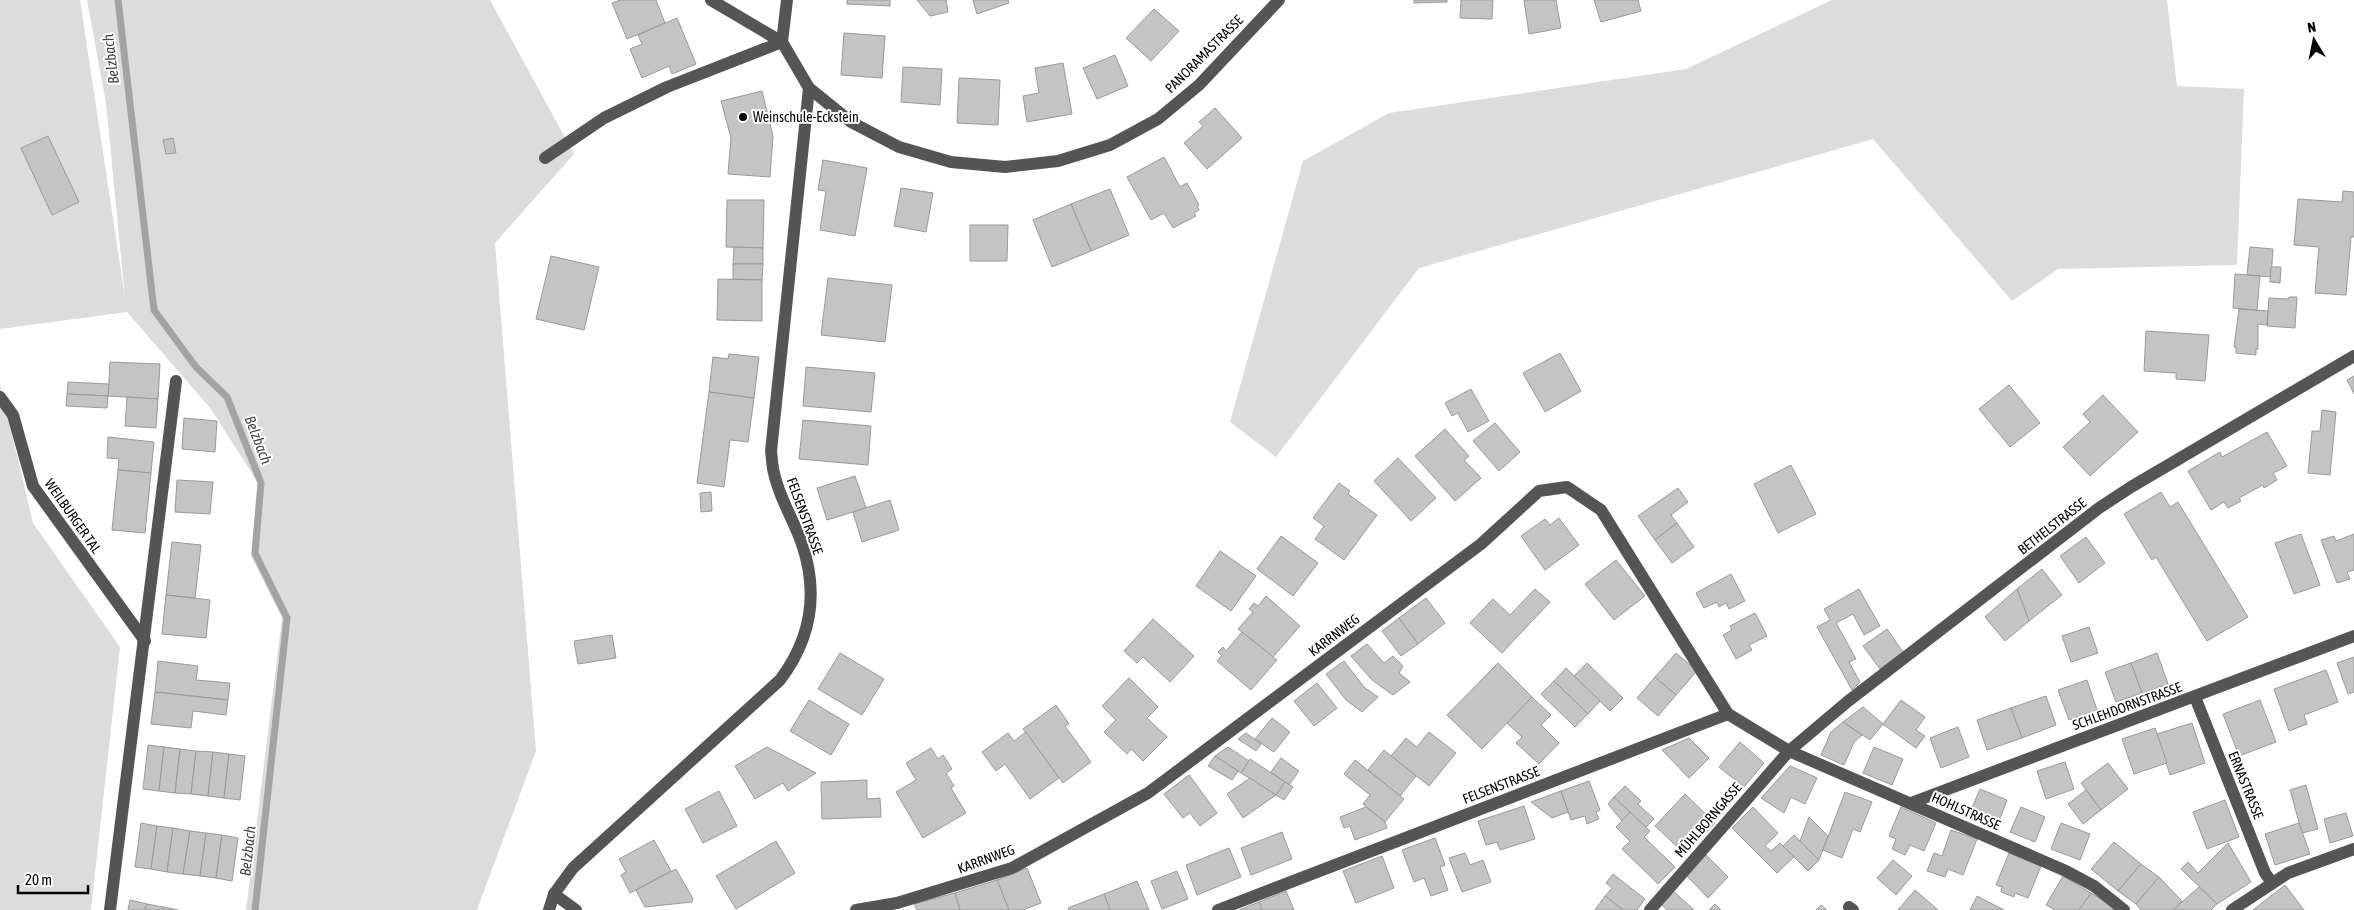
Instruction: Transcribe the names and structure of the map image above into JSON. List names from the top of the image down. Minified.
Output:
{"streets":{"street":["PANORAMASTRASSE","WEILBURGER TAL","FELSENSTRASSE","BETHELSTRASSE","KARRNWEG","SCHLEHDORNSTRASSE","ERNASTRASSE","HOHLSTRASSE","MÜHLBORNGASSE"]},"crossings":[["PANORAMASTRASSE","FELSENSTRASSE"],["FELSENSTRASSE","KARRNWEG"],["BETHELSTRASSE","HOHLSTRASSE"],["BETHELSTRASSE","MÜHLBORNGASSE"],["SCHLEHDORNSTRASSE","ERNASTRASSE"],["SCHLEHDORNSTRASSE","HOHLSTRASSE"],["HOHLSTRASSE","MÜHLBORNGASSE"]],"water":["Belzbach"],"places":["Weinschule-Eckstein"],"scale_bar":"20 m","north":"top"}
